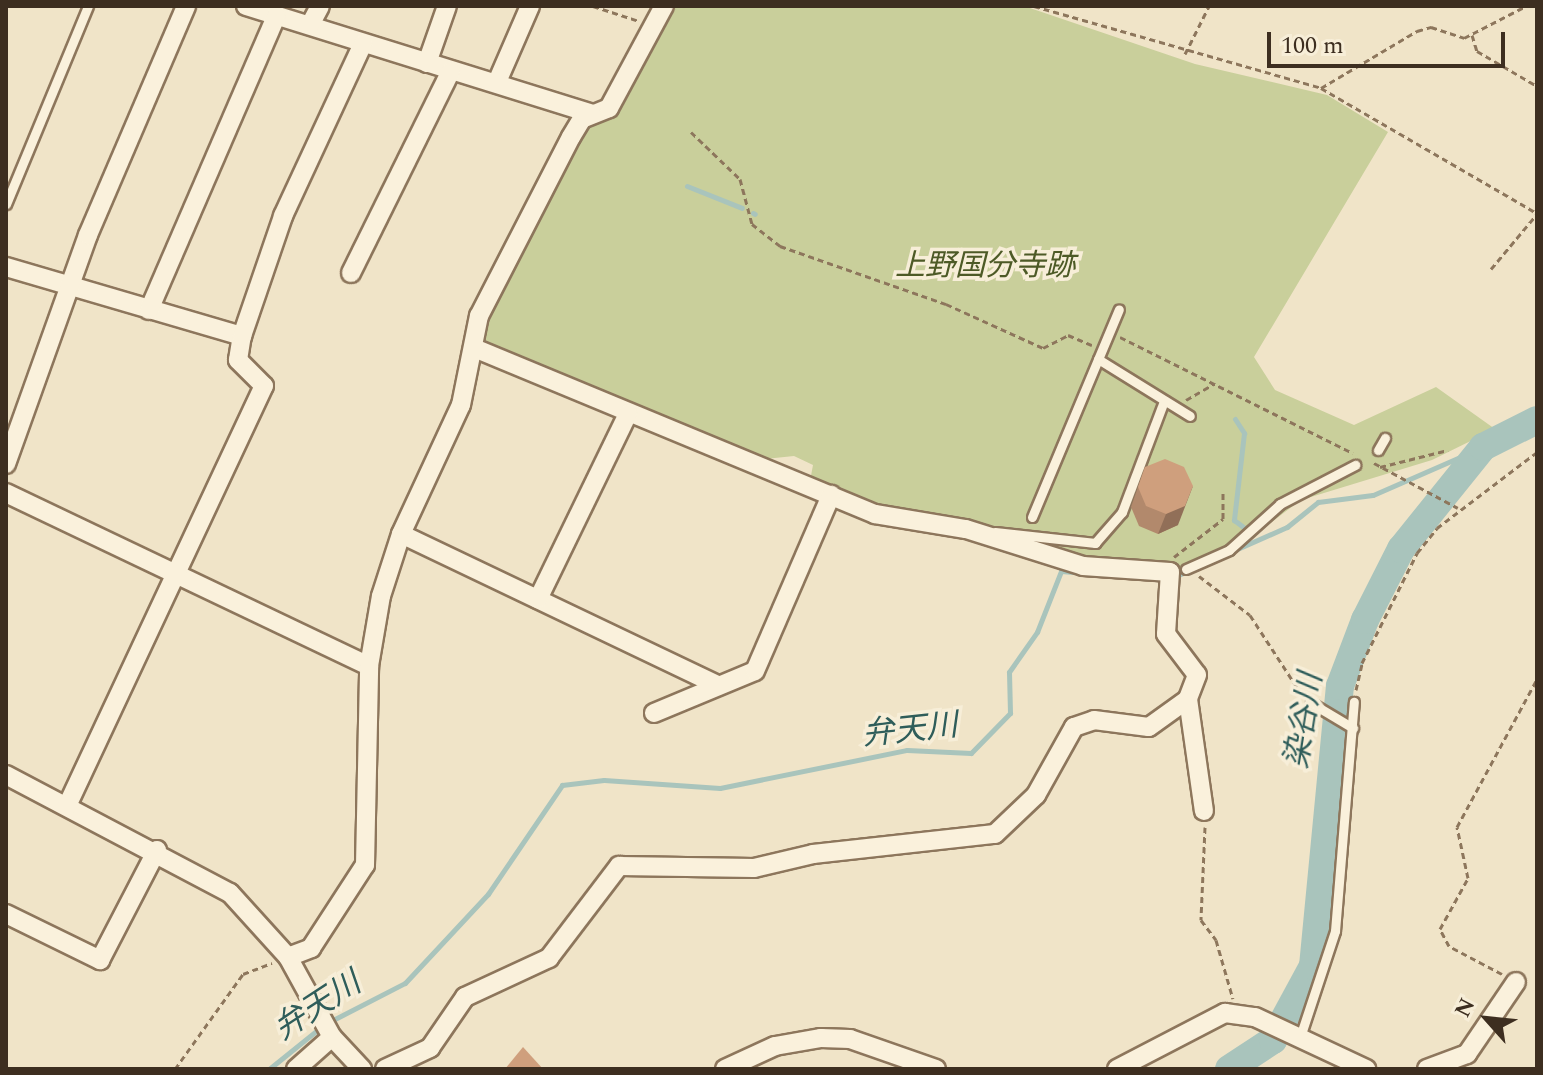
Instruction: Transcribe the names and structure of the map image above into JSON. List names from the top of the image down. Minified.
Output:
{"water":["染谷川","弁天川"],"parks":["上野国分寺跡"],"scale_bar":"100 m","north":"top left"}
